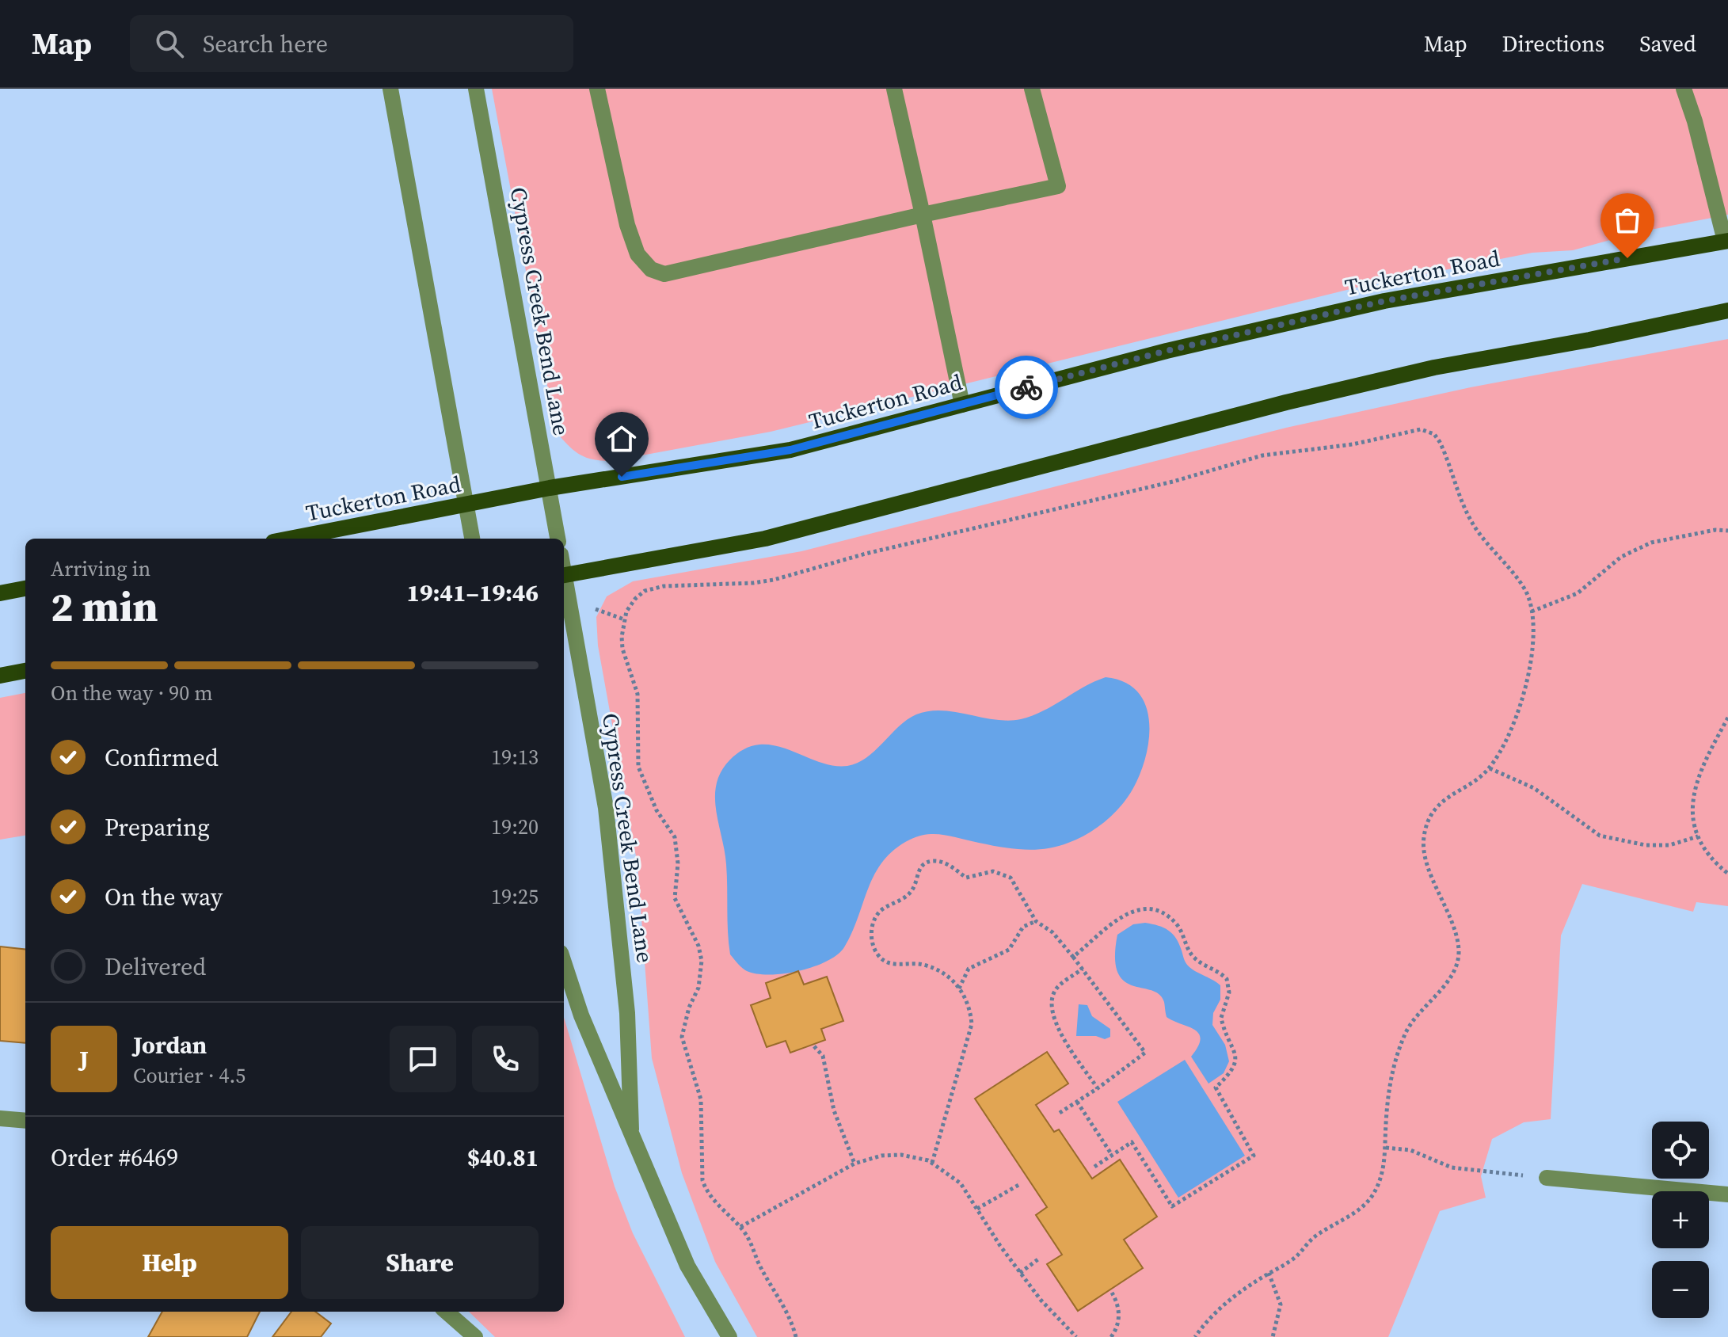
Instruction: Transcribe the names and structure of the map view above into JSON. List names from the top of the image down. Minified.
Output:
{"streets":{"main road":["Tuckerton Road"],"street":["Cypress Creek Bend Lane"]},"crossings":[["Tuckerton Road","Cypress Creek Bend Lane"]],"page":{"header":"Map","search":"Search here","nav":["Map","Directions","Saved"],"heading":["2 min","Arriving in","19:41–19:46"],"panel":["Jordan","Courier · 4.5","Order #6469","$40.81"],"bar":"On the way · 90 m","list":[["Confirmed","19:13"],["Preparing","19:20"],["On the way","19:25"],"Delivered"],"round":"J","map_buttons":["+","−"],"buttons":["Help","Share"]}}
